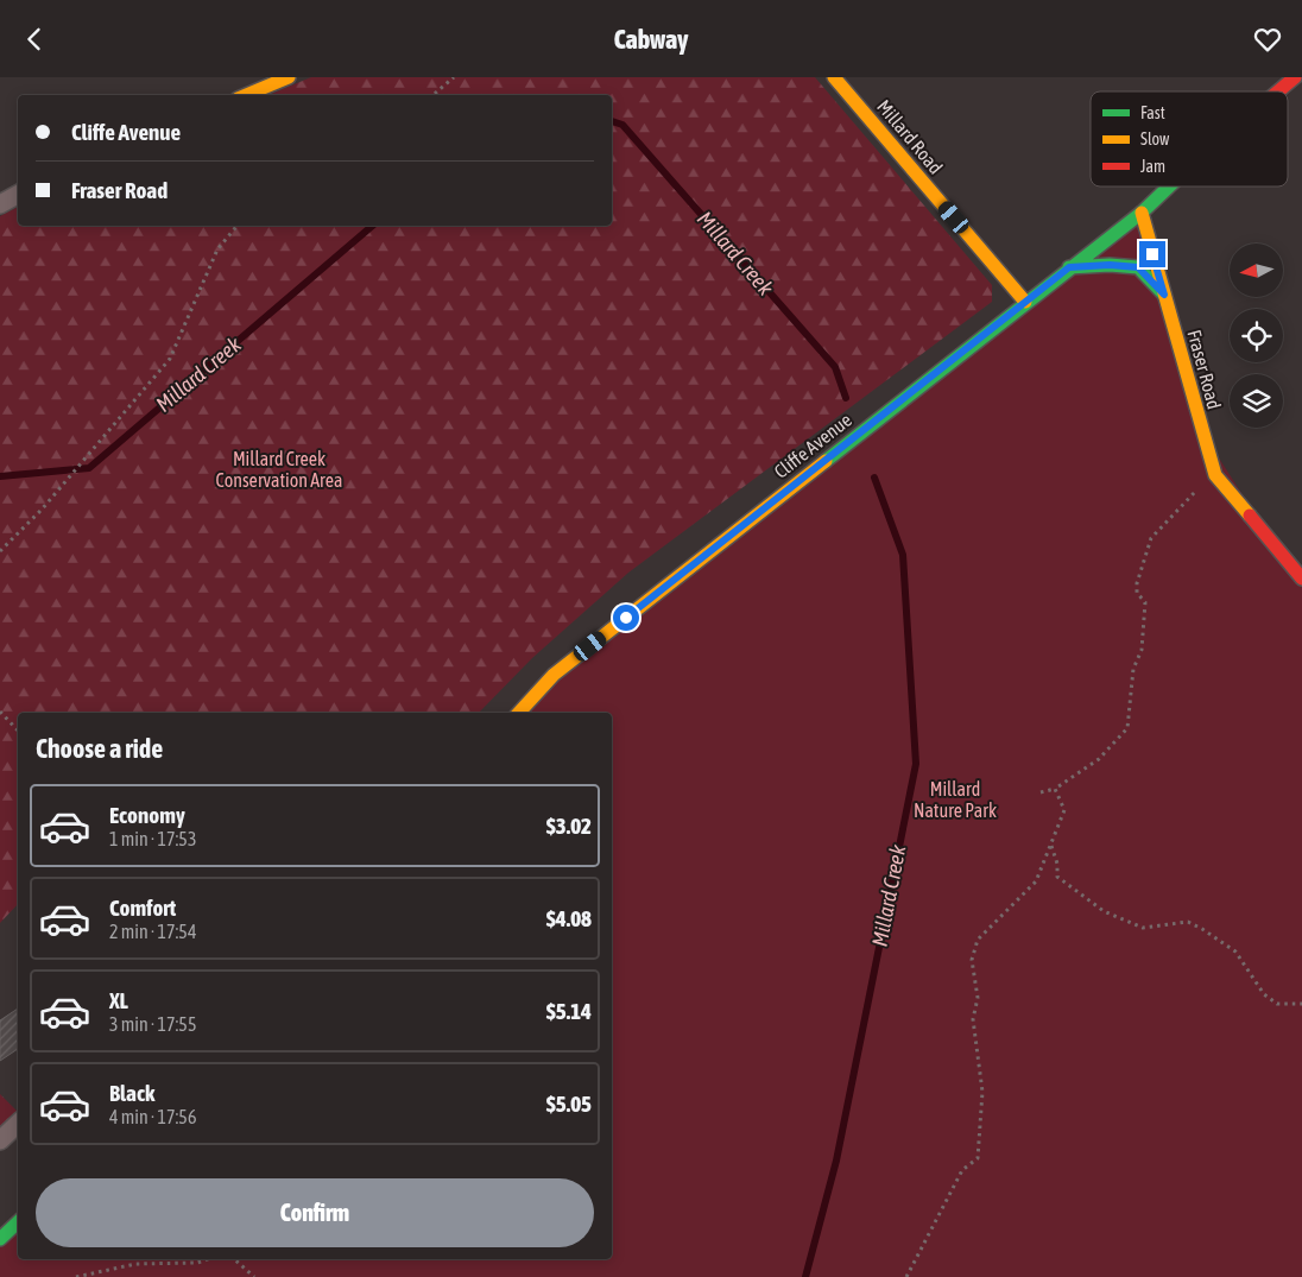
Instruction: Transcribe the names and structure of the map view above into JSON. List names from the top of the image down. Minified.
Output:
{"streets":{"main road":["Millard Road","Fraser Road","Cliffe Avenue"]},"crossings":[["Millard Road","Cliffe Avenue"],["Fraser Road","Cliffe Avenue"]],"water":["Millard Creek"],"parks":["Millard Creek Conservation Area","Millard Nature Park"],"legend":["Fast","Slow","Jam"],"north":"left","page":{"header":"Cabway","banner":["Cliffe Avenue","Fraser Road"],"heading":"Choose a ride","list":[{"name":"Economy","note":"1 min · 17:53","value":"$3.02"},{"name":"Comfort","note":"2 min · 17:54","value":"$4.08"},{"name":"XL","note":"3 min · 17:55","value":"$5.14"},{"name":"Black","note":"4 min · 17:56","value":"$5.05"}],"buttons":"Confirm"}}
